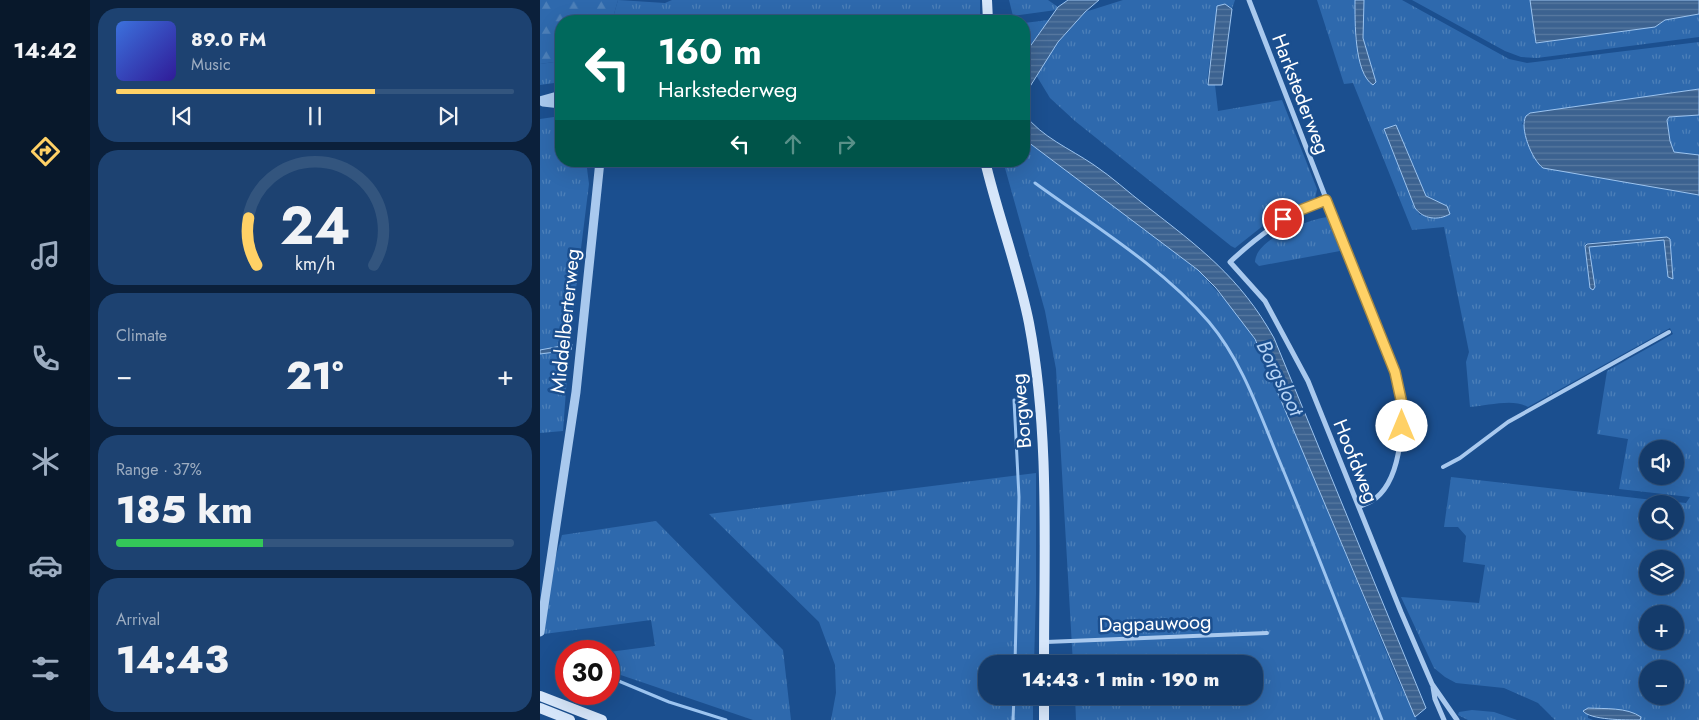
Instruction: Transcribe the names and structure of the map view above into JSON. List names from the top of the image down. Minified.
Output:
{"streets":{"main road":["Borgweg"],"street":["Harkstederweg","Middelberterweg","Hoofdweg"],"lane":["Dagpauwoog"]},"crossings":[["Harkstederweg","Hoofdweg"],["Borgweg","Dagpauwoog"]],"water":["Borgsloot"],"page":{"tabs":"14:42","turn":["160 m","Harkstederweg"],"song":["89.0 FM","Music"],"tile":["Climate",["Range · 37%","185 km"],["Arrival","14:43"]],"heat":["−","21°","+"],"map_buttons":["+","−"],"limit":"30","trip":"14:43 · 1 min · 190 m","gauge":["24","km/h"]}}
